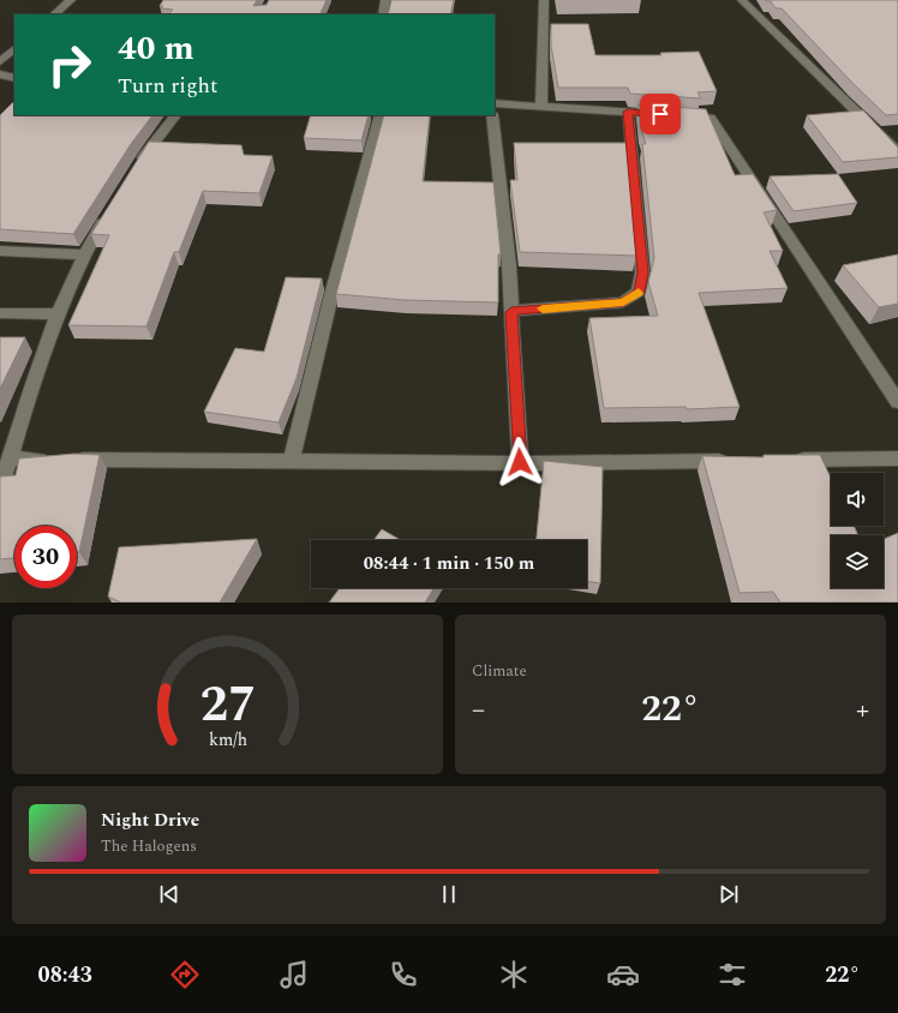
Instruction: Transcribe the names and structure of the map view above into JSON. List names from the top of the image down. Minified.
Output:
{"page":{"turn":["40 m","Turn right"],"limit":"30","trip":"08:44 · 1 min · 150 m","tile":"Climate","heat":["−","22°","+"],"song":["Night Drive","The Halogens"],"tabs":["08:43","22°"],"gauge":["27","km/h"]}}
